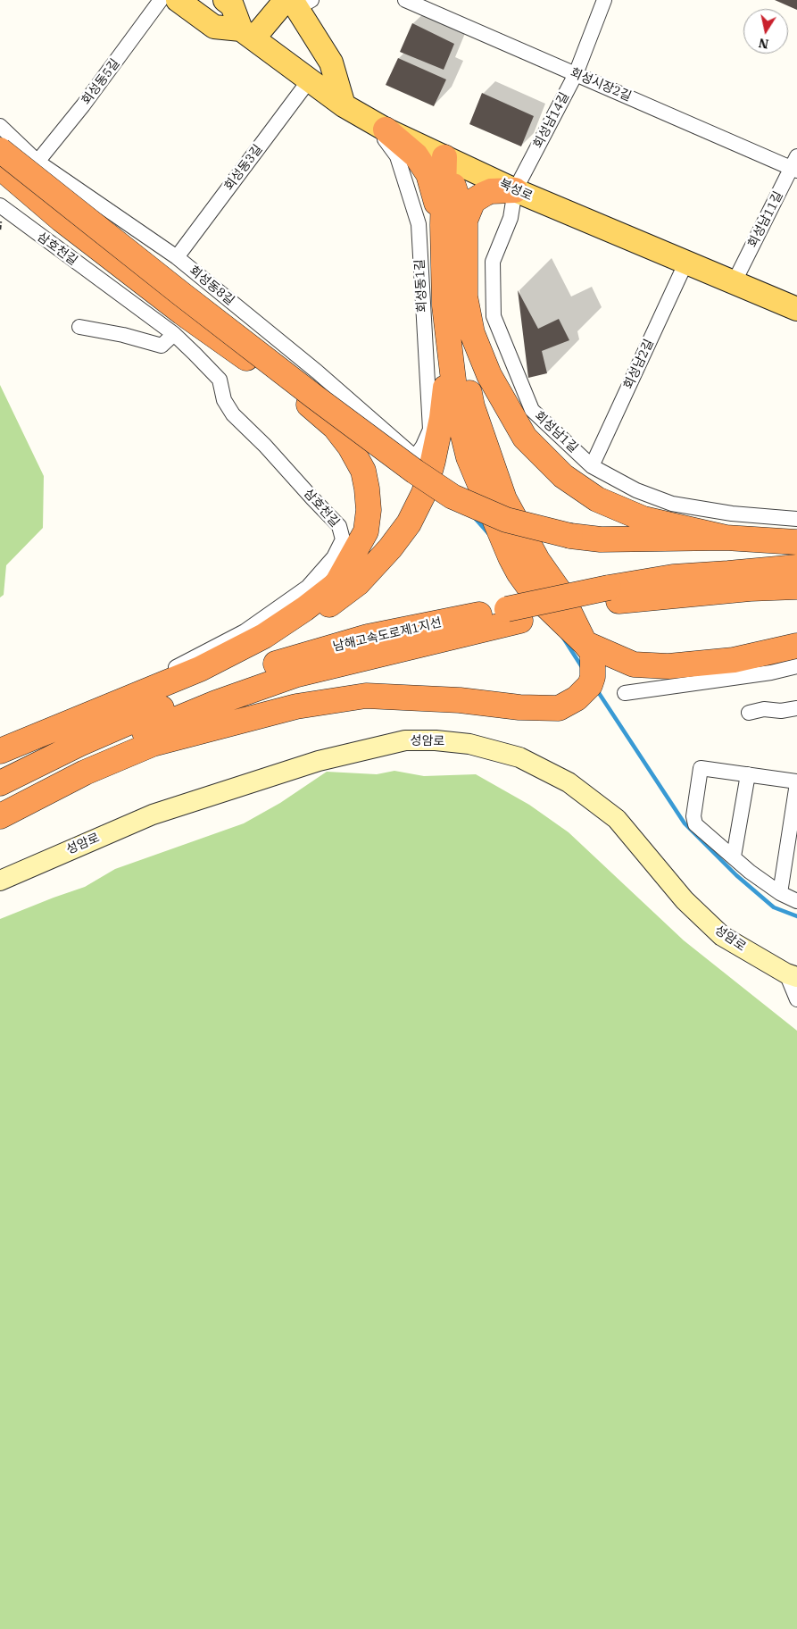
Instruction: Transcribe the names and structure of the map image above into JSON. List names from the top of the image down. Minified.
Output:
{"streets":{"highway":["남해고속도로제1지선"],"main road":["북성로","성암로"],"street":["회성동5길","회성시장2길","회성남14길","회성동3길","회성남11길","삼호천길","회성동8길","회성동1길","회성남2길","회성남1길"]},"crossings":[["회성동5길","회성동8길"],["회성시장2길","회성남14길"],["회성시장2길","회성남11길"],["회성남14길","북성로"],["회성남14길","회성남1길"],["회성동3길","북성로"],["회성동3길","회성동8길"],["북성로","회성남11길"],["북성로","회성동1길"],["북성로","회성남2길"],["북성로","회성남1길"],["회성동8길","회성동1길"],["회성남2길","회성남1길"]],"north":"bottom"}
